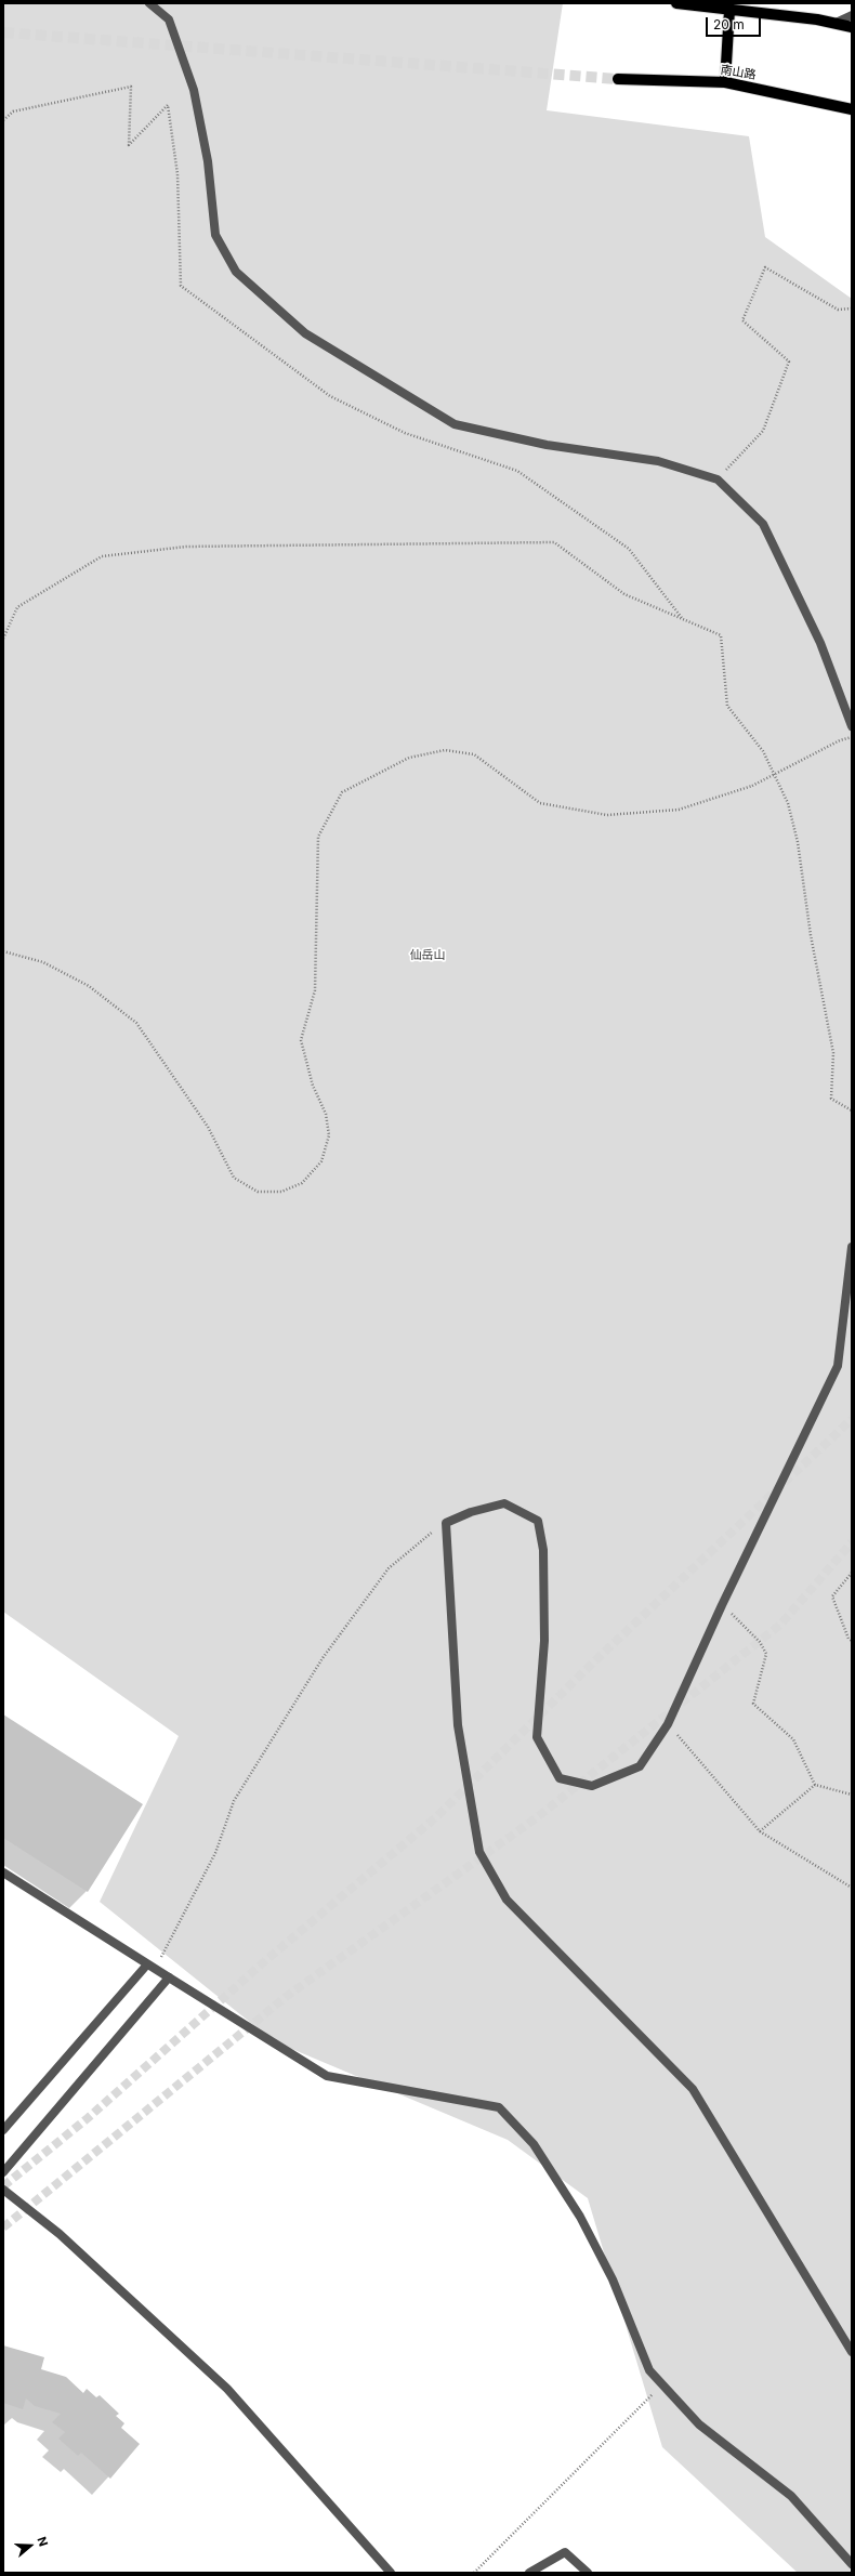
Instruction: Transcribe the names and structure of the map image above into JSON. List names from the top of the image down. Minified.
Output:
{"streets":{"main road":["南山路"]},"parks":["仙岳山"],"scale_bar":"20 m","north":"right"}
